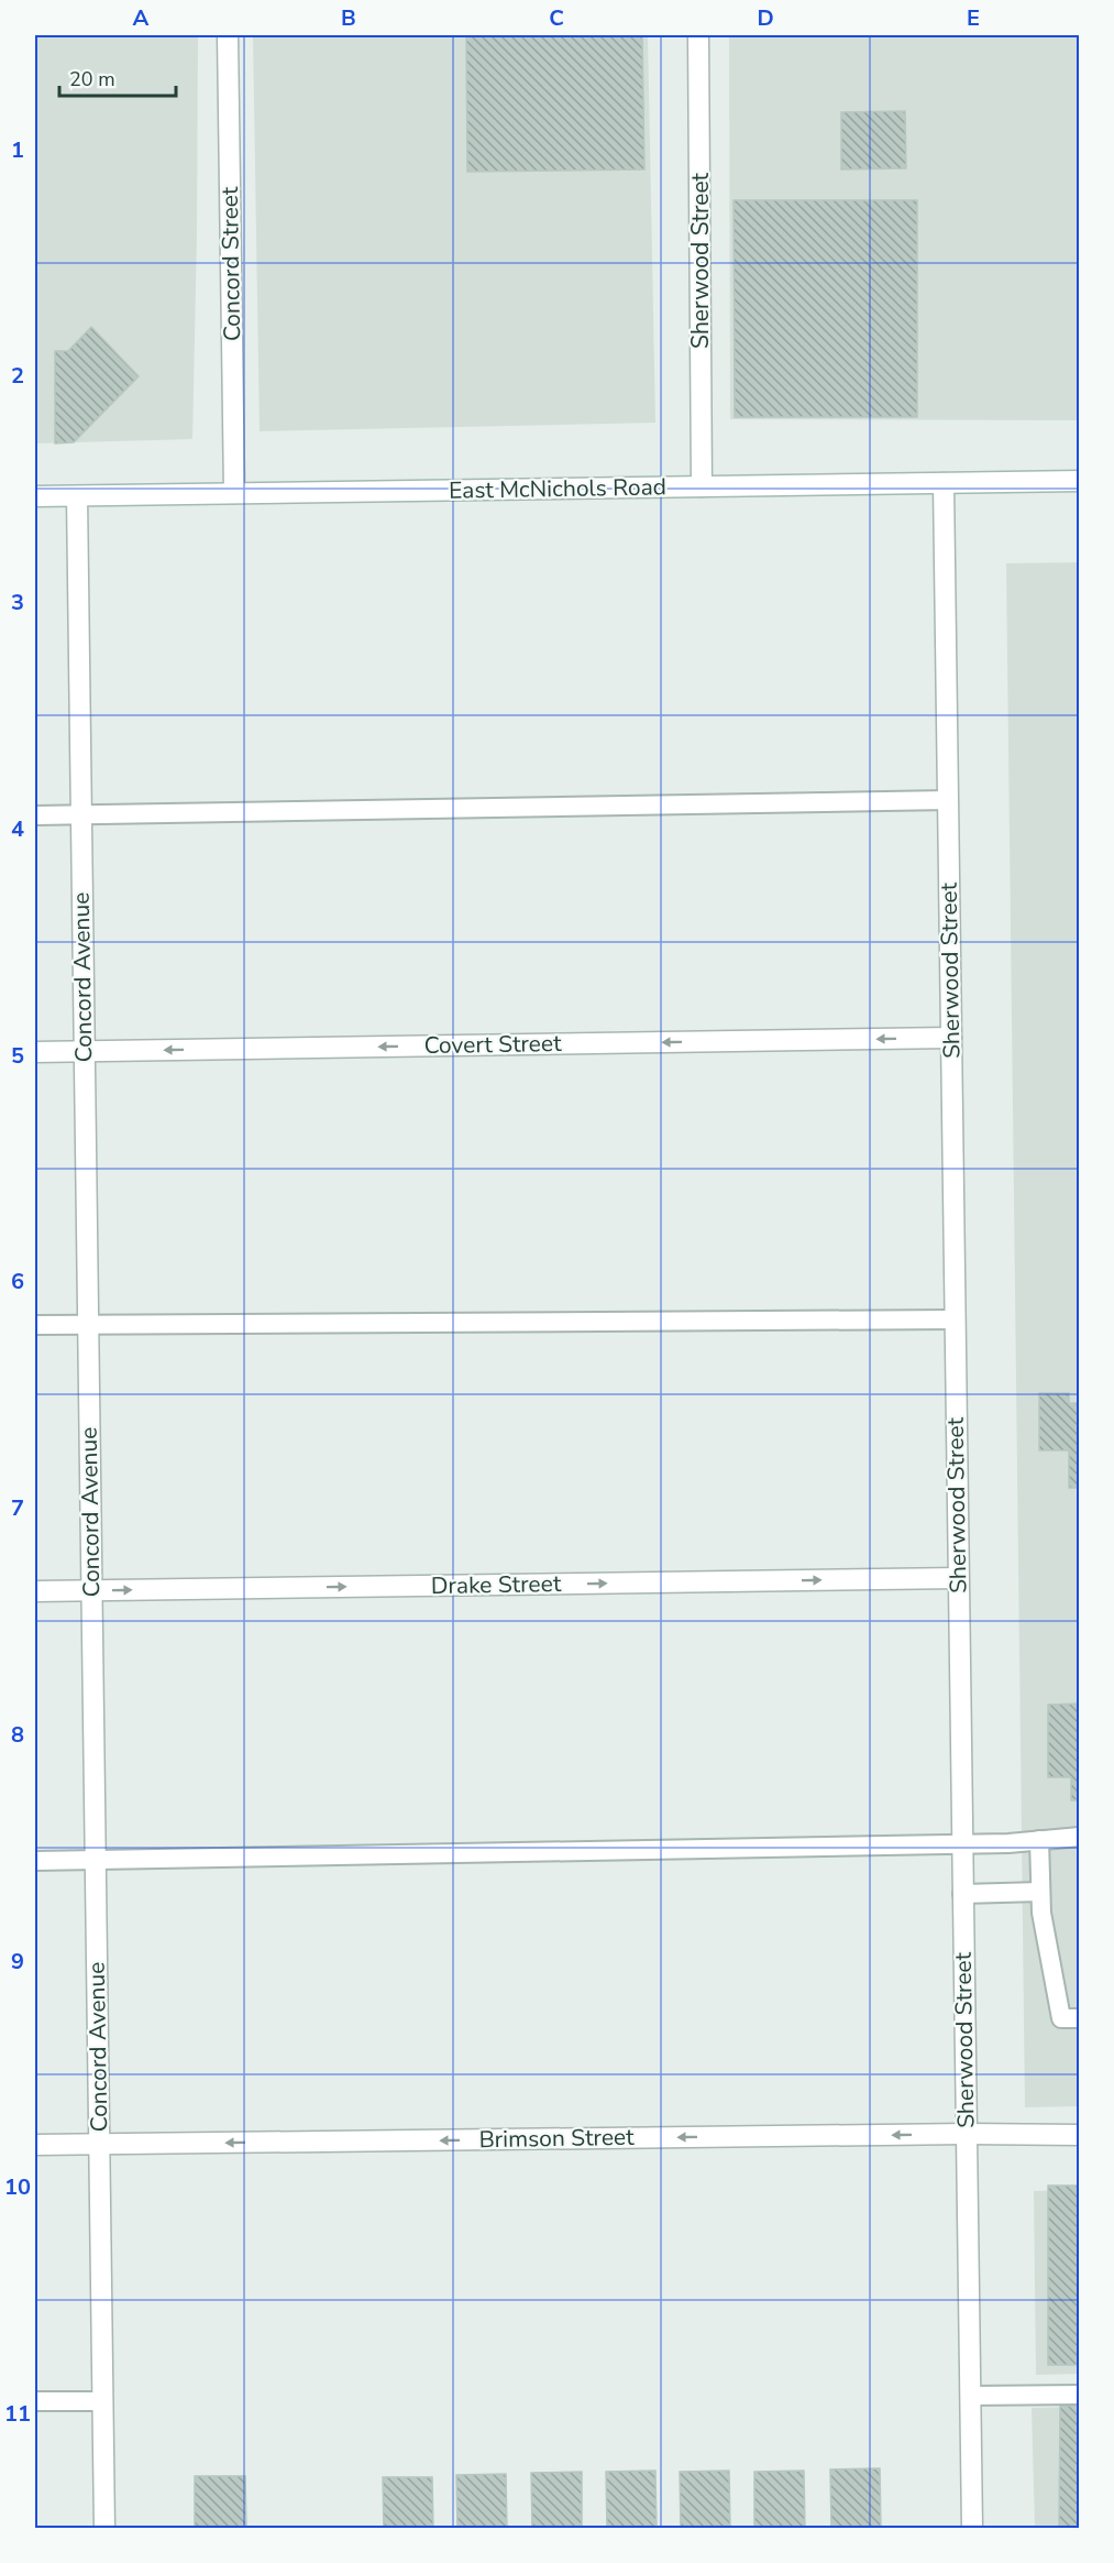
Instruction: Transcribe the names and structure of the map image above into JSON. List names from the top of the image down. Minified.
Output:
{"streets":{"street":["Sherwood Street","Concord Street","East McNichols Road","Concord Avenue","Covert Street","Drake Street","Brimson Street"]},"crossings":[["Sherwood Street","East McNichols Road"],["Sherwood Street","Covert Street"],["Sherwood Street","Drake Street"],["Sherwood Street","Brimson Street"],["Concord Street","East McNichols Road"],["East McNichols Road","Concord Avenue"],["Concord Avenue","Covert Street"],["Concord Avenue","Drake Street"],["Concord Avenue","Brimson Street"]],"one_way":["Covert Street","Drake Street","Brimson Street"],"scale_bar":"20 m","grid":{"columns":["A","B","C","D","E"],"rows":["1","2","3","4","5","6","7","8","9","10","11"]}}
